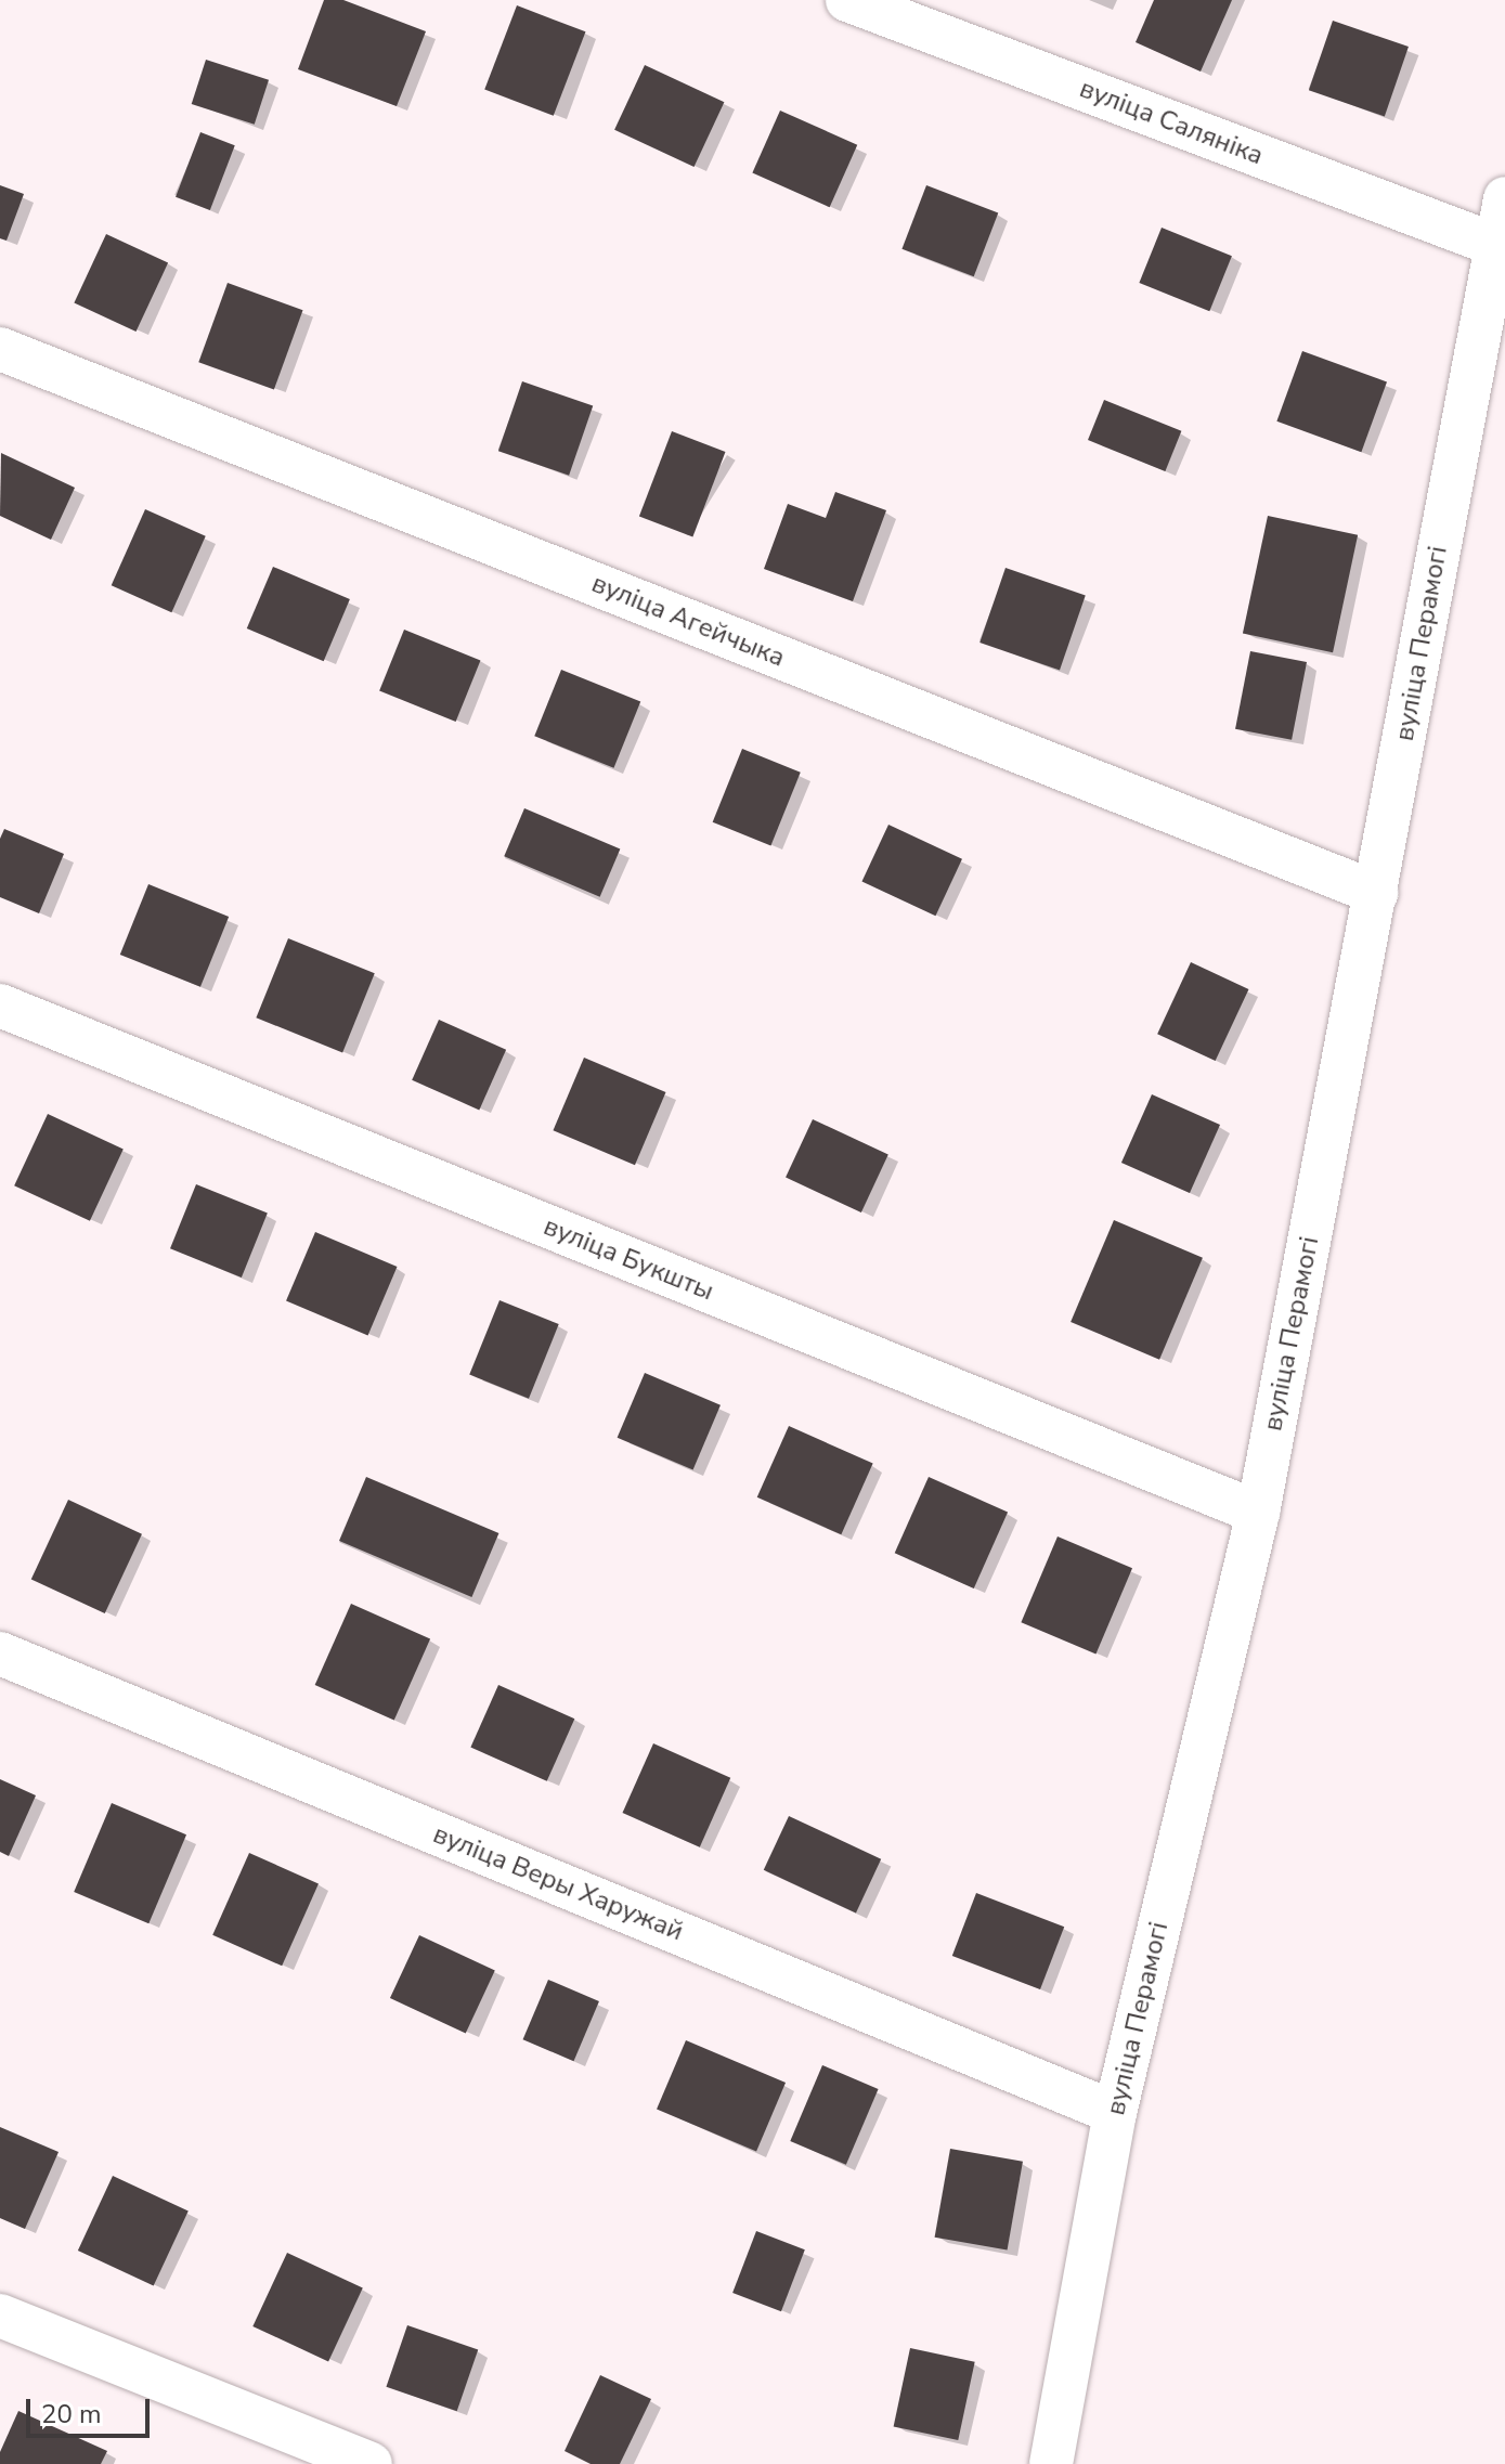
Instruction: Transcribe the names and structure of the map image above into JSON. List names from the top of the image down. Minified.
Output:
{"streets":{"street":["вуліца Саляніка","вуліца Агейчыка","вуліца Перамогі","вуліца Букшты","вуліца Веры Харужай"]},"crossings":[["вуліца Саляніка","вуліца Перамогі"],["вуліца Агейчыка","вуліца Перамогі"],["вуліца Перамогі","вуліца Букшты"],["вуліца Перамогі","вуліца Веры Харужай"]],"scale_bar":"20 m"}
